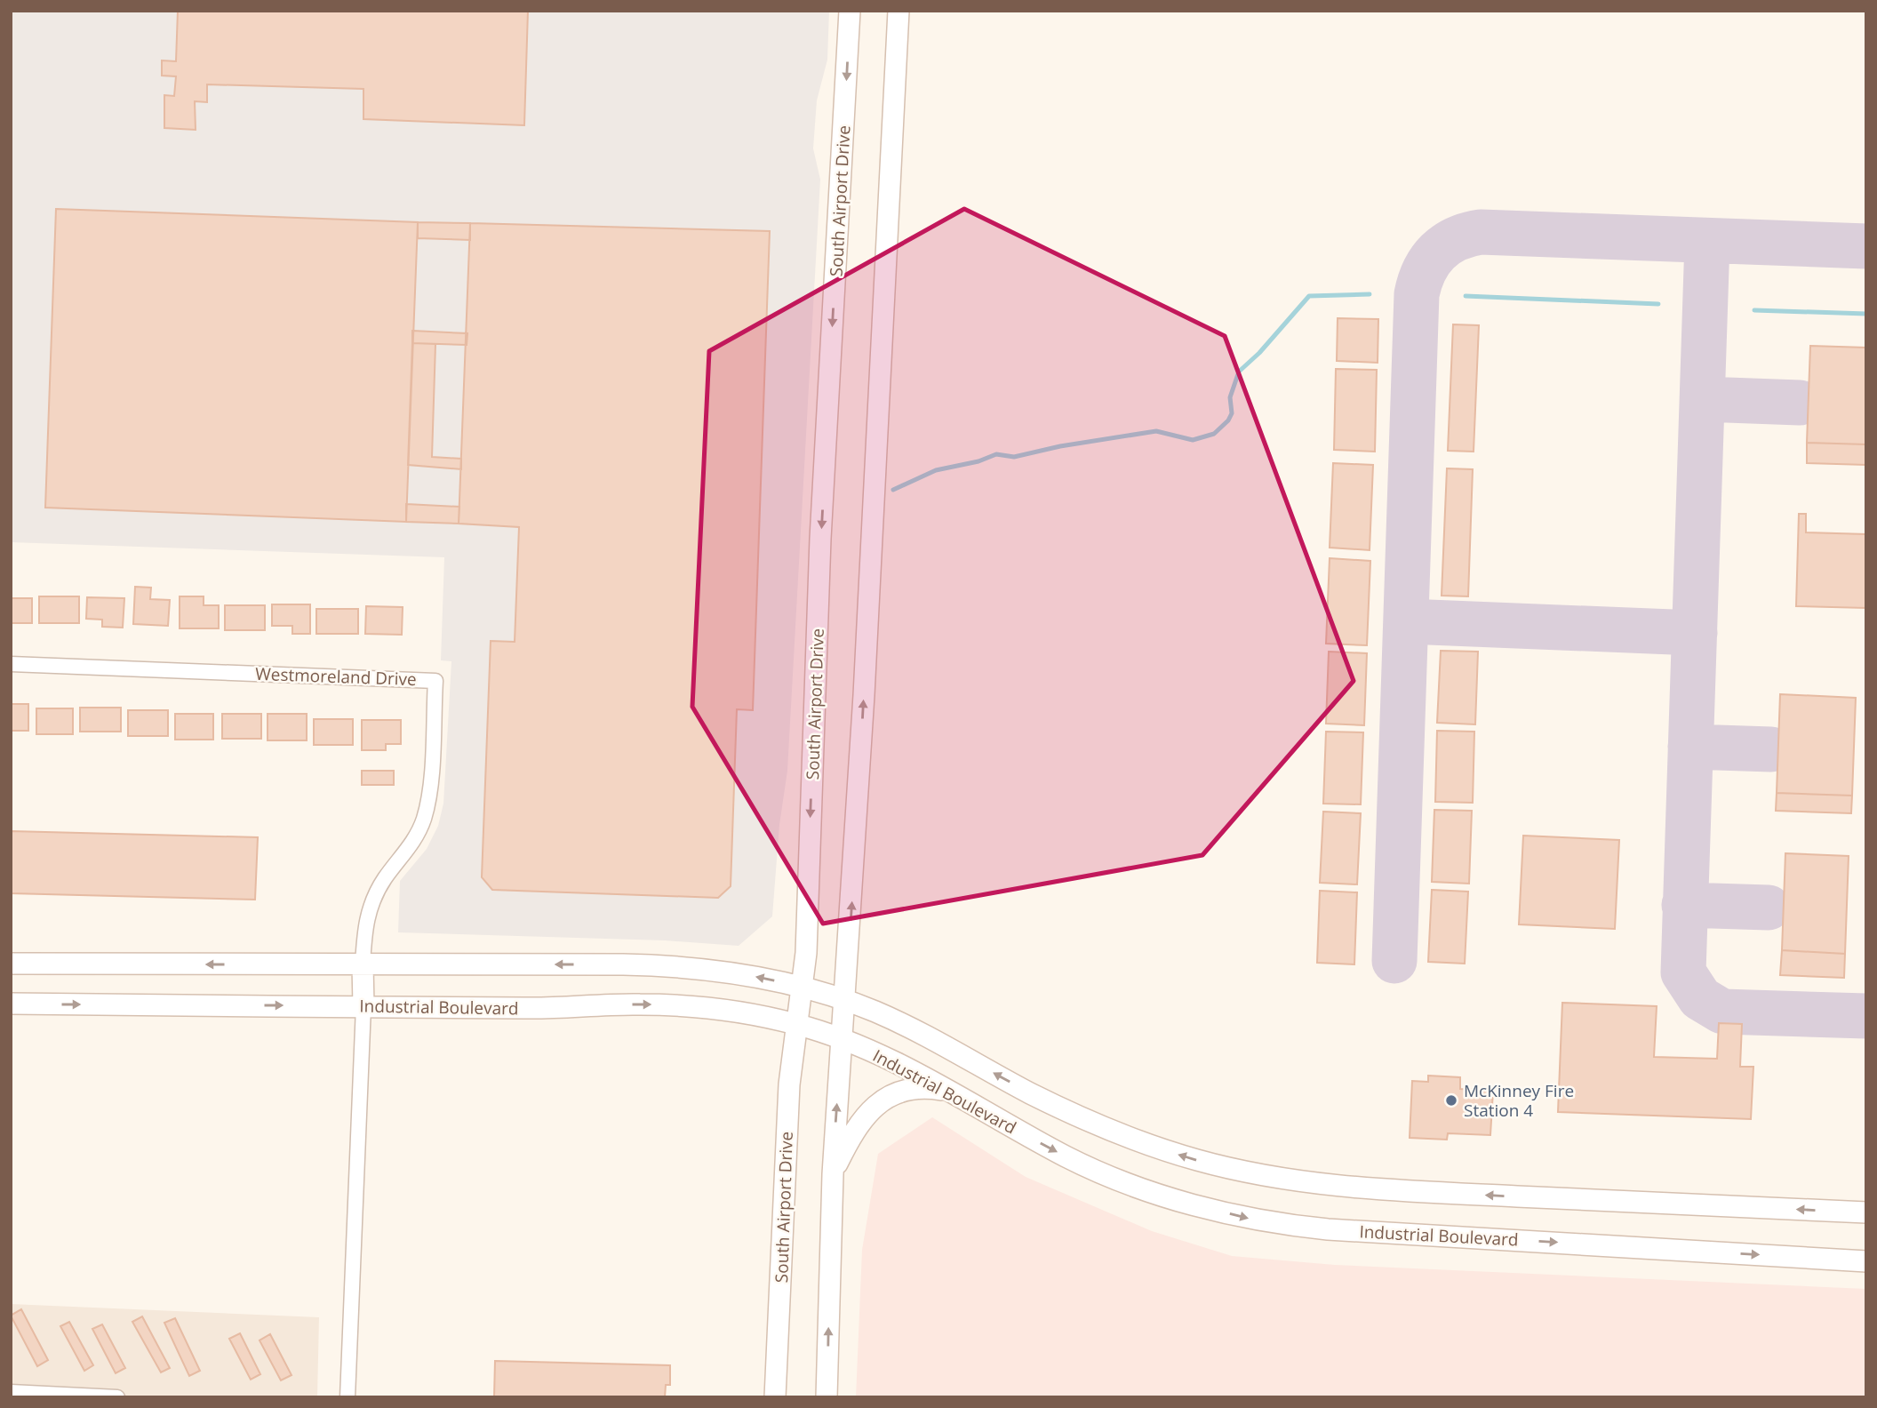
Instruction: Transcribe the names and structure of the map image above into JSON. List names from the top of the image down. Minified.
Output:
{"streets":{"main road":["South Airport Drive","Industrial Boulevard"],"street":["Westmoreland Drive"]},"crossings":[["South Airport Drive","Industrial Boulevard"]],"places":["McKinney Fire Station 4"]}
